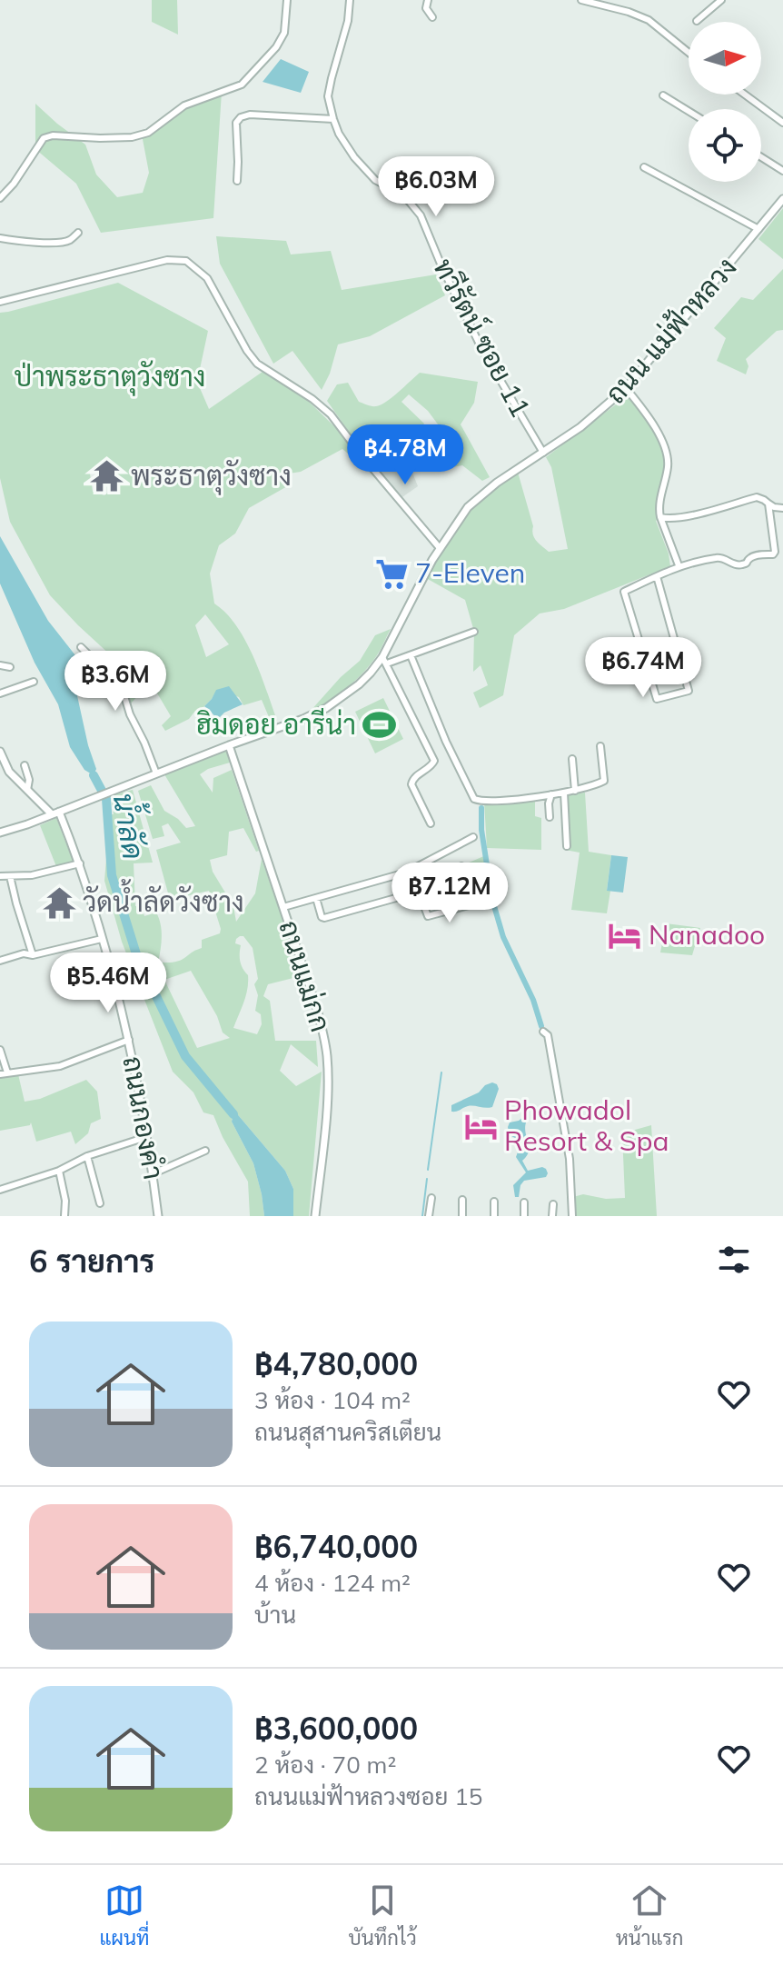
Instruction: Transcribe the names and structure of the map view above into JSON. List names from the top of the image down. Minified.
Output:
{"streets":{"street":["ถนน แม่ฟ้าหลวง","ทวีรัตน์ ซอย 11","ถนนแม่กก","ถนนกองคำ"]},"crossings":[["ถนน แม่ฟ้าหลวง","ทวีรัตน์ ซอย 11"],["ถนน แม่ฟ้าหลวง","ถนนแม่กก"],["ถนน แม่ฟ้าหลวง","ถนนกองคำ"]],"water":["น้ำลัด"],"parks":["ป่าพระธาตุวังซาง"],"places":{"temple":["พระธาตุวังซาง","วัดน้ำลัดวังซาง"],"supermarket":["7-Eleven"],"sports":["ฮิมดอย อารีน่า"],"hotel":["Nanadoo","Phowadol Resort & Spa"]},"north":"right","page":{"price":["฿6.03M","฿4.78M","฿6.74M","฿3.6M","฿7.12M","฿5.46M"],"heading":"6 รายการ","list":[{"name":"฿4,780,000","note":"3 ห้อง · 104 m² · ถนนสุสานคริสเตียน"},{"name":"฿6,740,000","note":"4 ห้อง · 124 m² · บ้าน"},{"name":"฿3,600,000","note":"2 ห้อง · 70 m² · ถนนแม่ฟ้าหลวงซอย 15"}],"tabs":["แผนที่","บันทึกไว้","หน้าแรก"]}}
